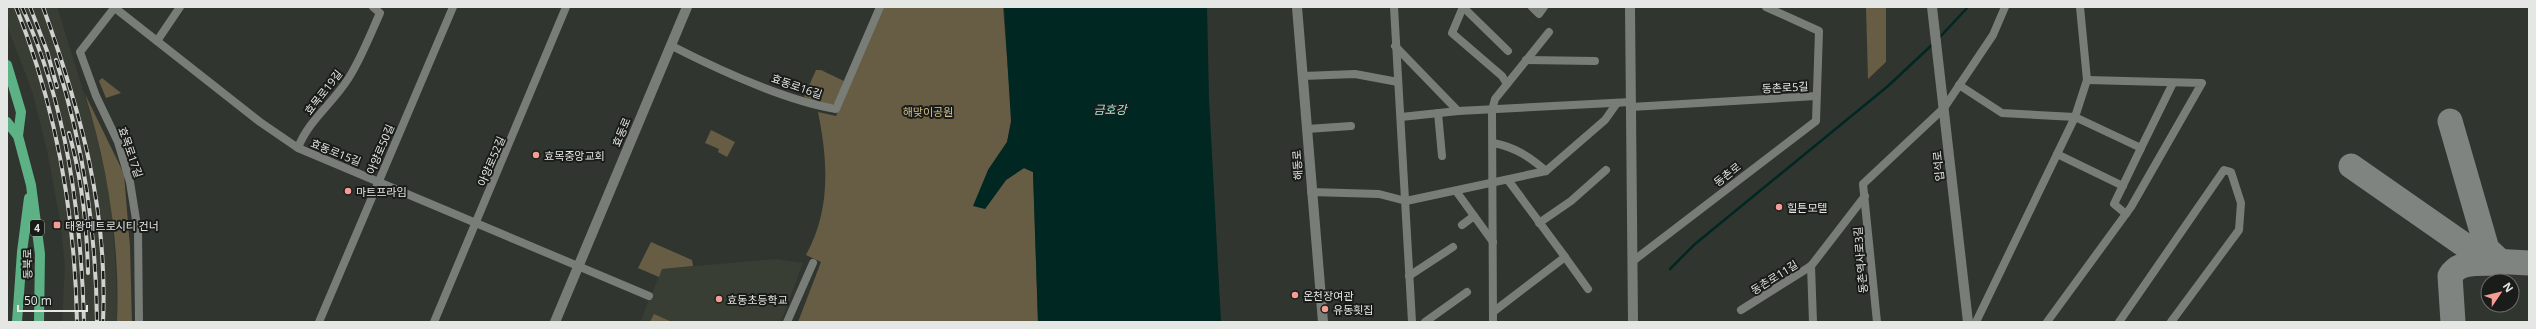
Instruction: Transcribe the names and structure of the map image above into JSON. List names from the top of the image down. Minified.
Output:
{"streets":{"main road":["효동로","해동로","입석로","4","동북로"],"street":["효동로16길","동촌로5길","효목로19길","아양로50길","효목로17길","효동로15길","아양로52길","동촌로","동촌역사로3길","동촌로11길"]},"crossings":[["효동로16길","효동로"],["동촌로5길","동촌로"],["효목로19길","효동로15길"],["효동로","효동로15길"],["아양로50길","효동로15길"],["효목로17길","효동로15길"],["효동로15길","아양로52길"],["입석로","동촌역사로3길"],["동촌역사로3길","동촌로11길"]],"water":["금호강"],"parks":["해맞이공원"],"places":{"other":["효목중앙교회","마트프라임","힐튼모텔","온천장여관","효동초등학교","유동횟집"],"transit":["태왕메트로시티 건너"]},"scale_bar":"50 m","north":"top right"}
